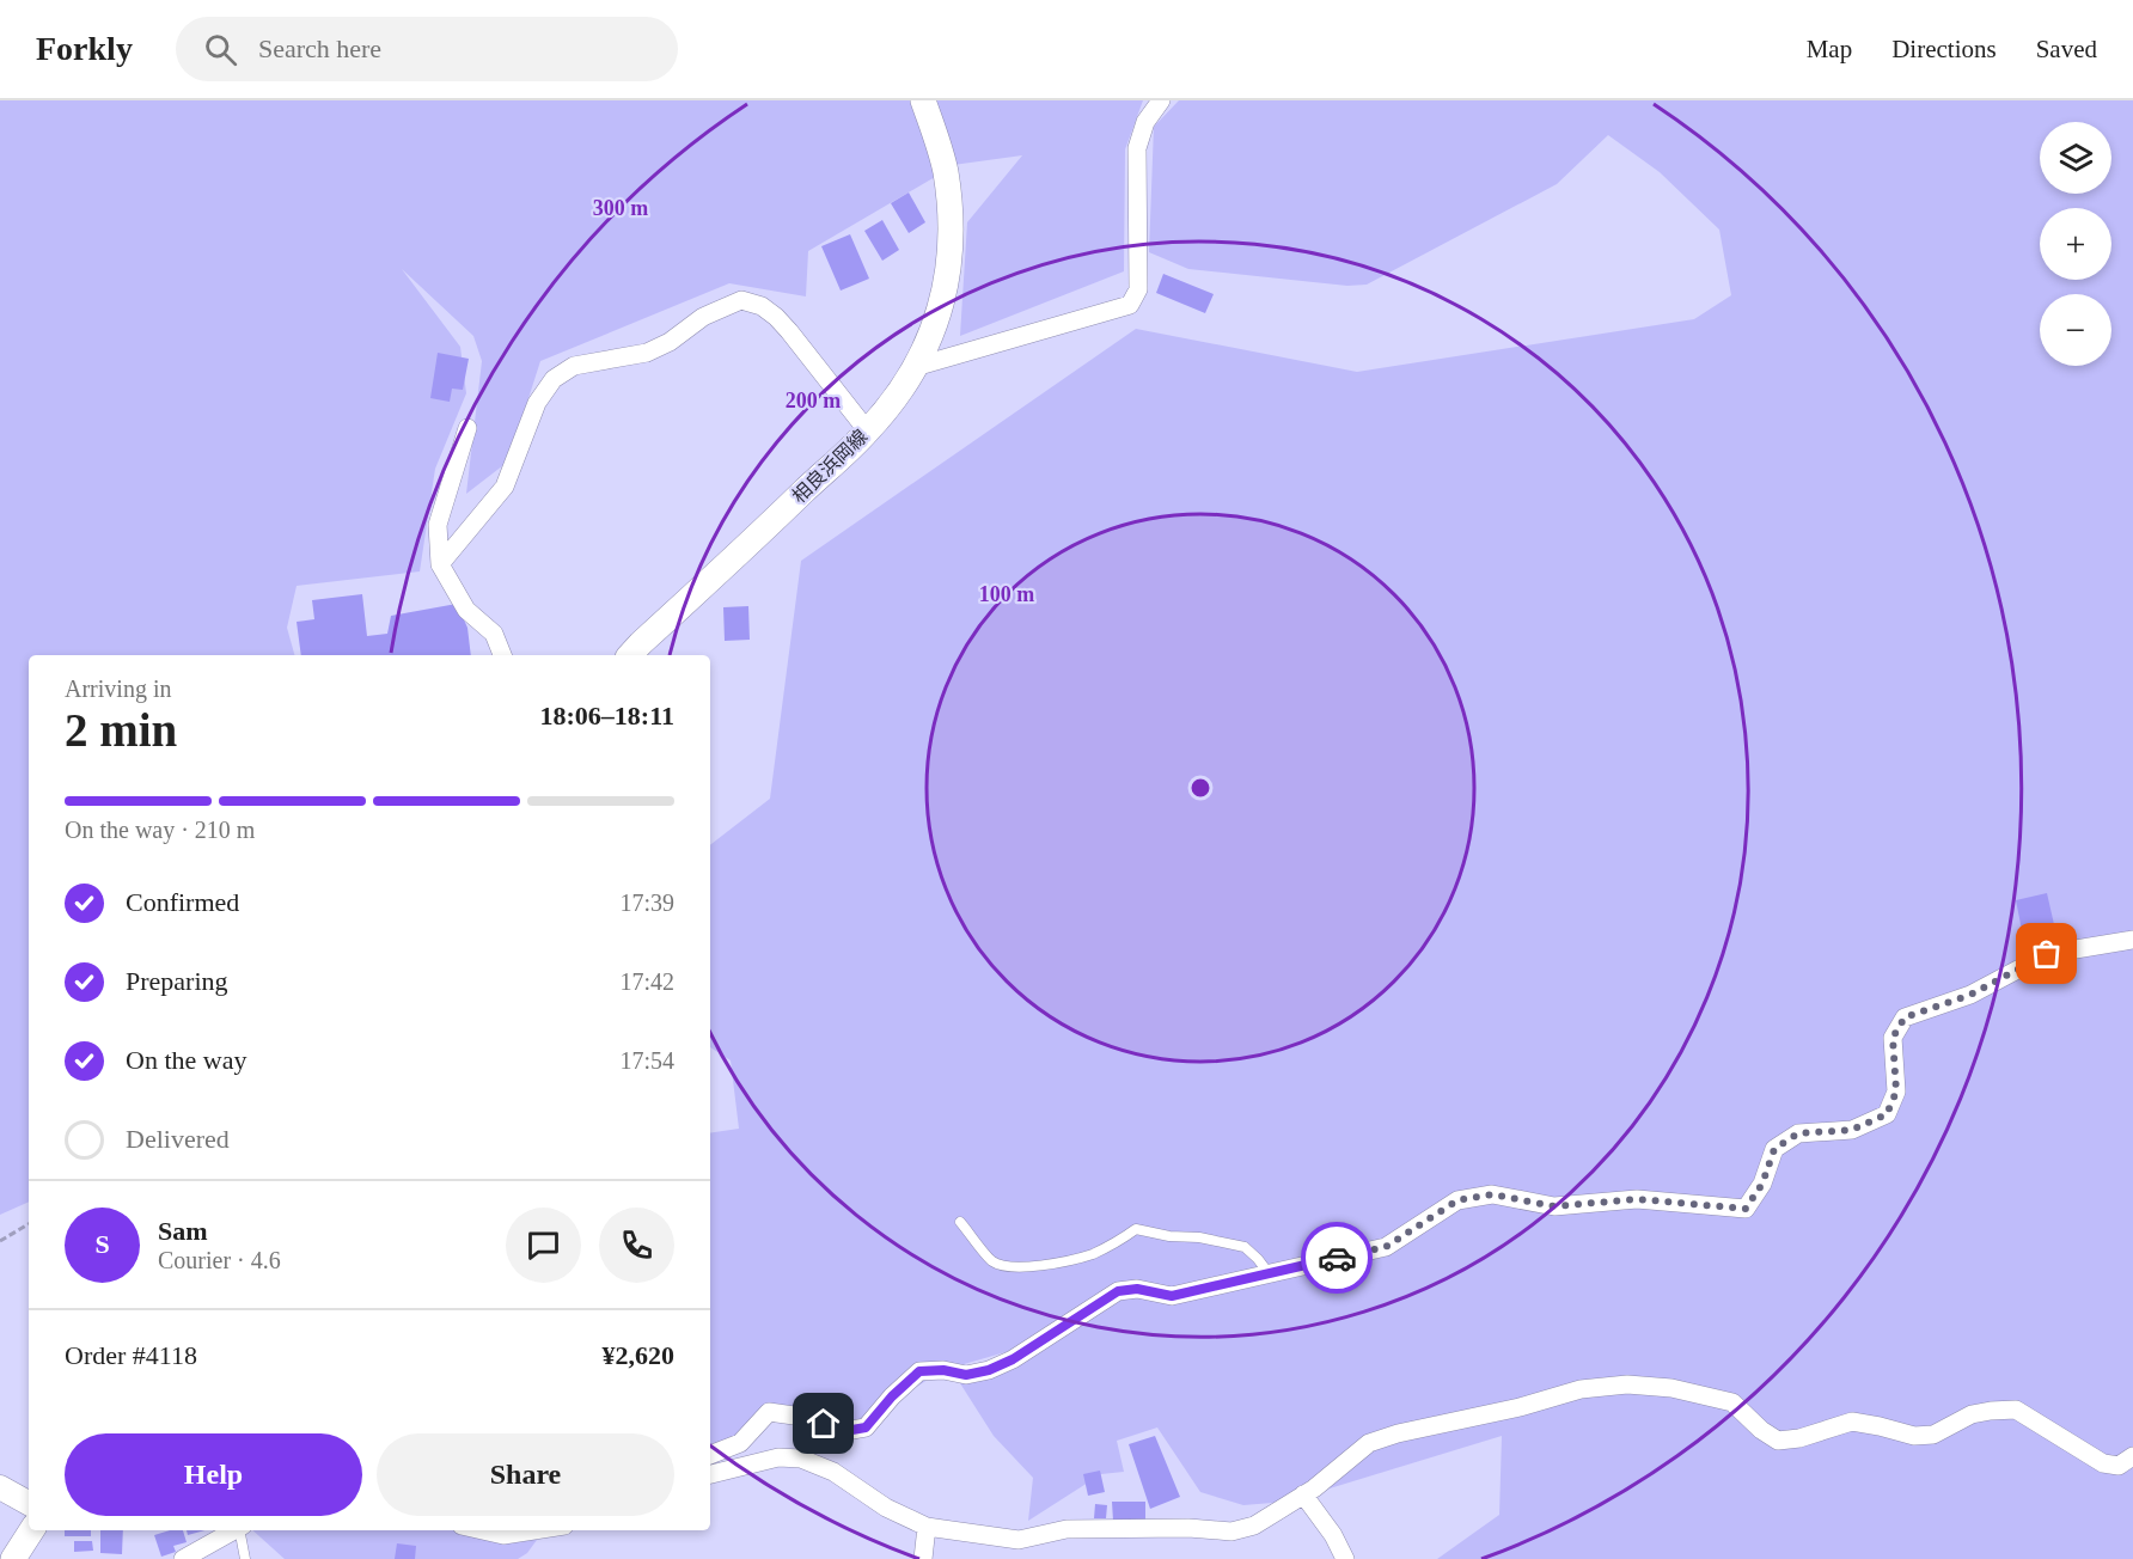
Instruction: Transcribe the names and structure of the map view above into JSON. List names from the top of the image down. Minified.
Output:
{"streets":{"main road":["相良浜岡線"]},"page":{"header":"Forkly","search":"Search here","nav":["Map","Directions","Saved"],"map_buttons":["+","−"],"heading":["2 min","Arriving in","18:06–18:11"],"panel":["Sam","Courier · 4.6","Order #4118","¥2,620"],"bar":"On the way · 210 m","list":[["Confirmed","17:39"],["Preparing","17:42"],["On the way","17:54"],"Delivered"],"round":"S","buttons":["Help","Share"]},"rings":["300 m","200 m","100 m"]}
